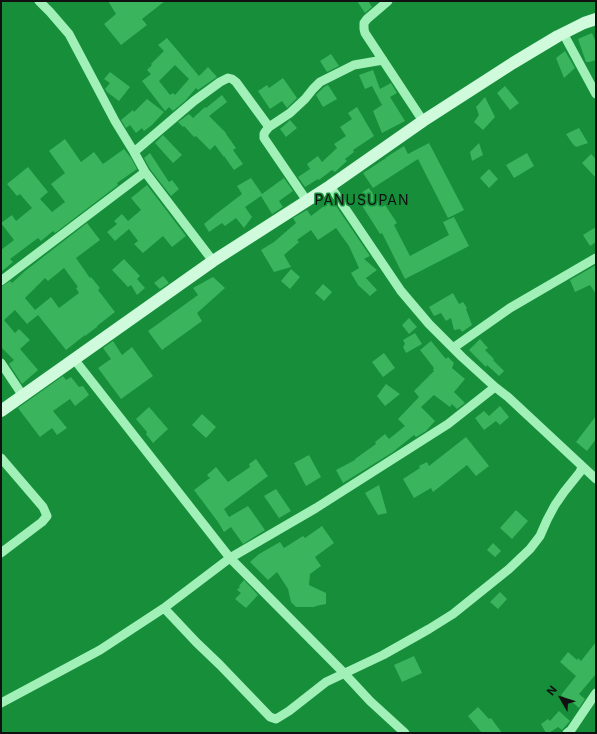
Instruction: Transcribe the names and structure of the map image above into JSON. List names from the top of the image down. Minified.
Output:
{"districts":["PANUSUPAN"],"north":"top left"}
